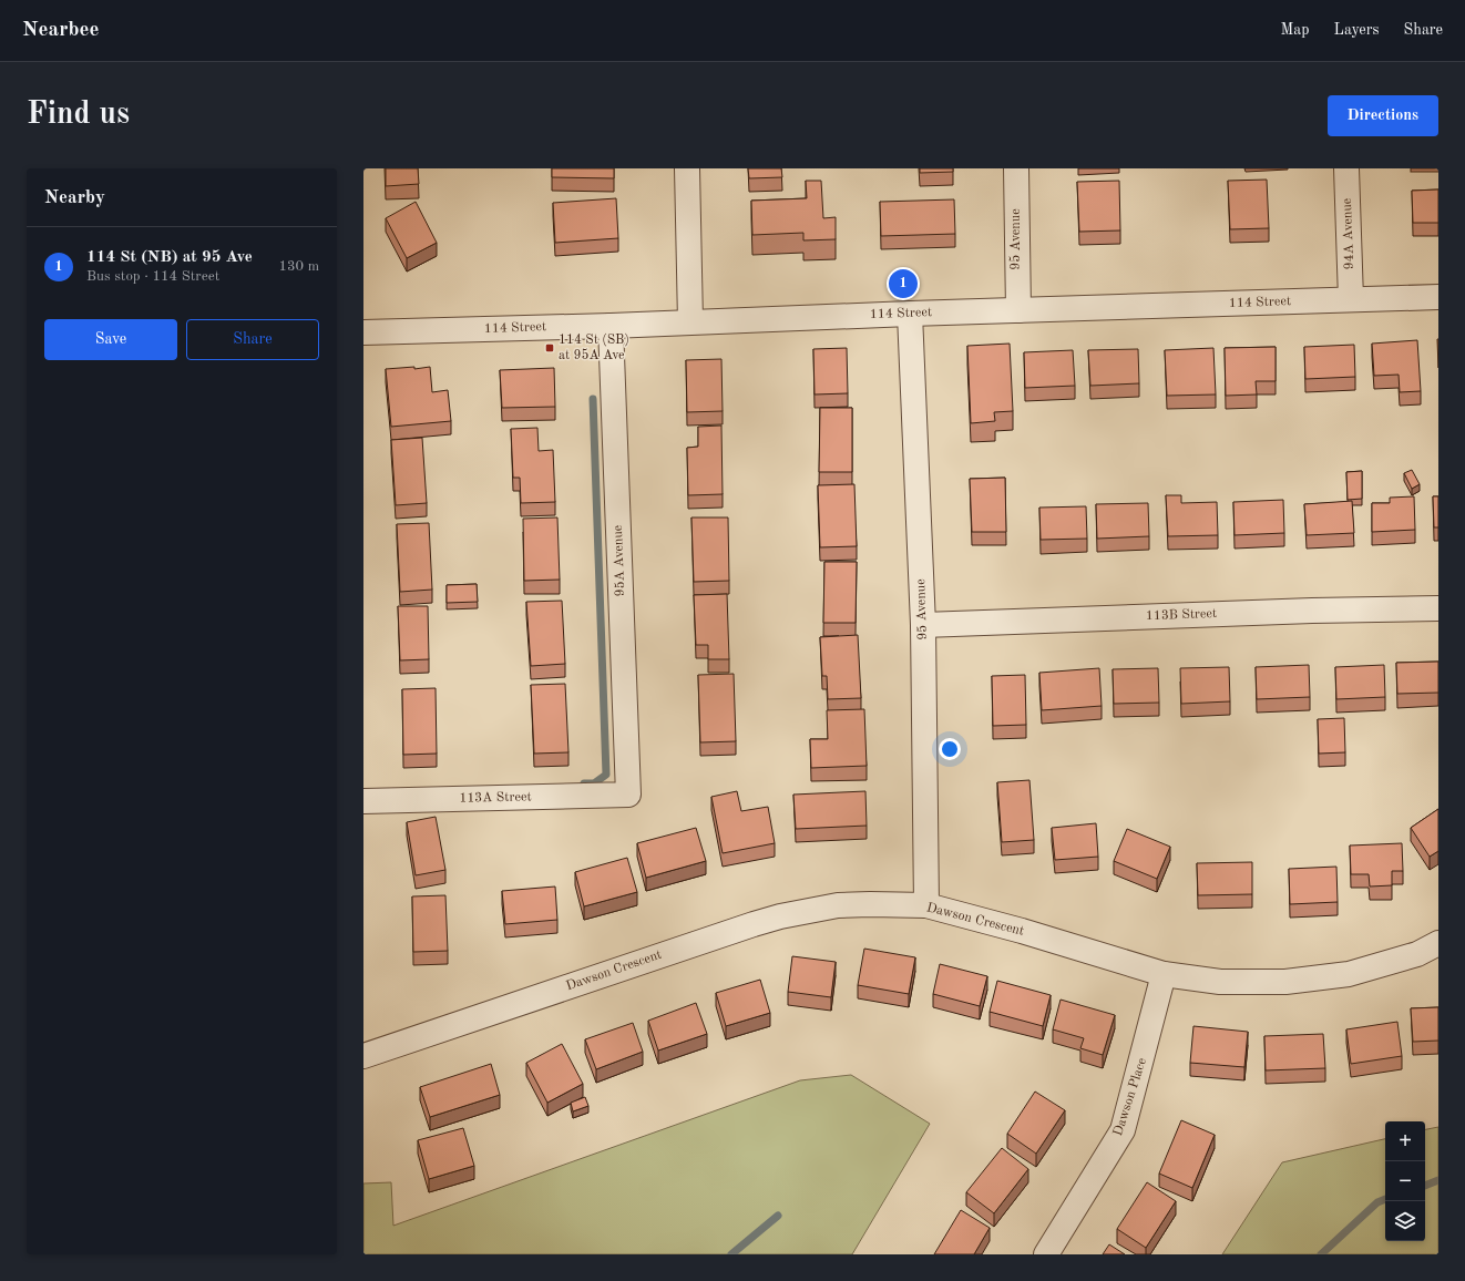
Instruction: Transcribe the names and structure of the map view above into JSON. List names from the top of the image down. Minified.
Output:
{"streets":{"street":["94A Avenue","95 Avenue","114 Street","95A Avenue","113B Street","113A Street","Dawson Crescent","Dawson Place"]},"crossings":[["94A Avenue","114 Street"],["95 Avenue","114 Street"],["95 Avenue","113B Street"],["95 Avenue","Dawson Crescent"],["114 Street","95A Avenue"],["95A Avenue","113A Street"],["Dawson Crescent","Dawson Place"]],"places":{"transit":["114 St (SB) at 95A Ave"]},"page":{"header":"Nearbee","nav":["Map","Layers","Share"],"buttons":["Directions",["Save","Share"]],"title":"Find us","heading":"Nearby","list":[{"mark":"1","name":"114 St (NB) at 95 Ave","note":"Bus stop · 114 Street","value":"130 m"}],"pins":"1","map_buttons":["+","−"]}}
